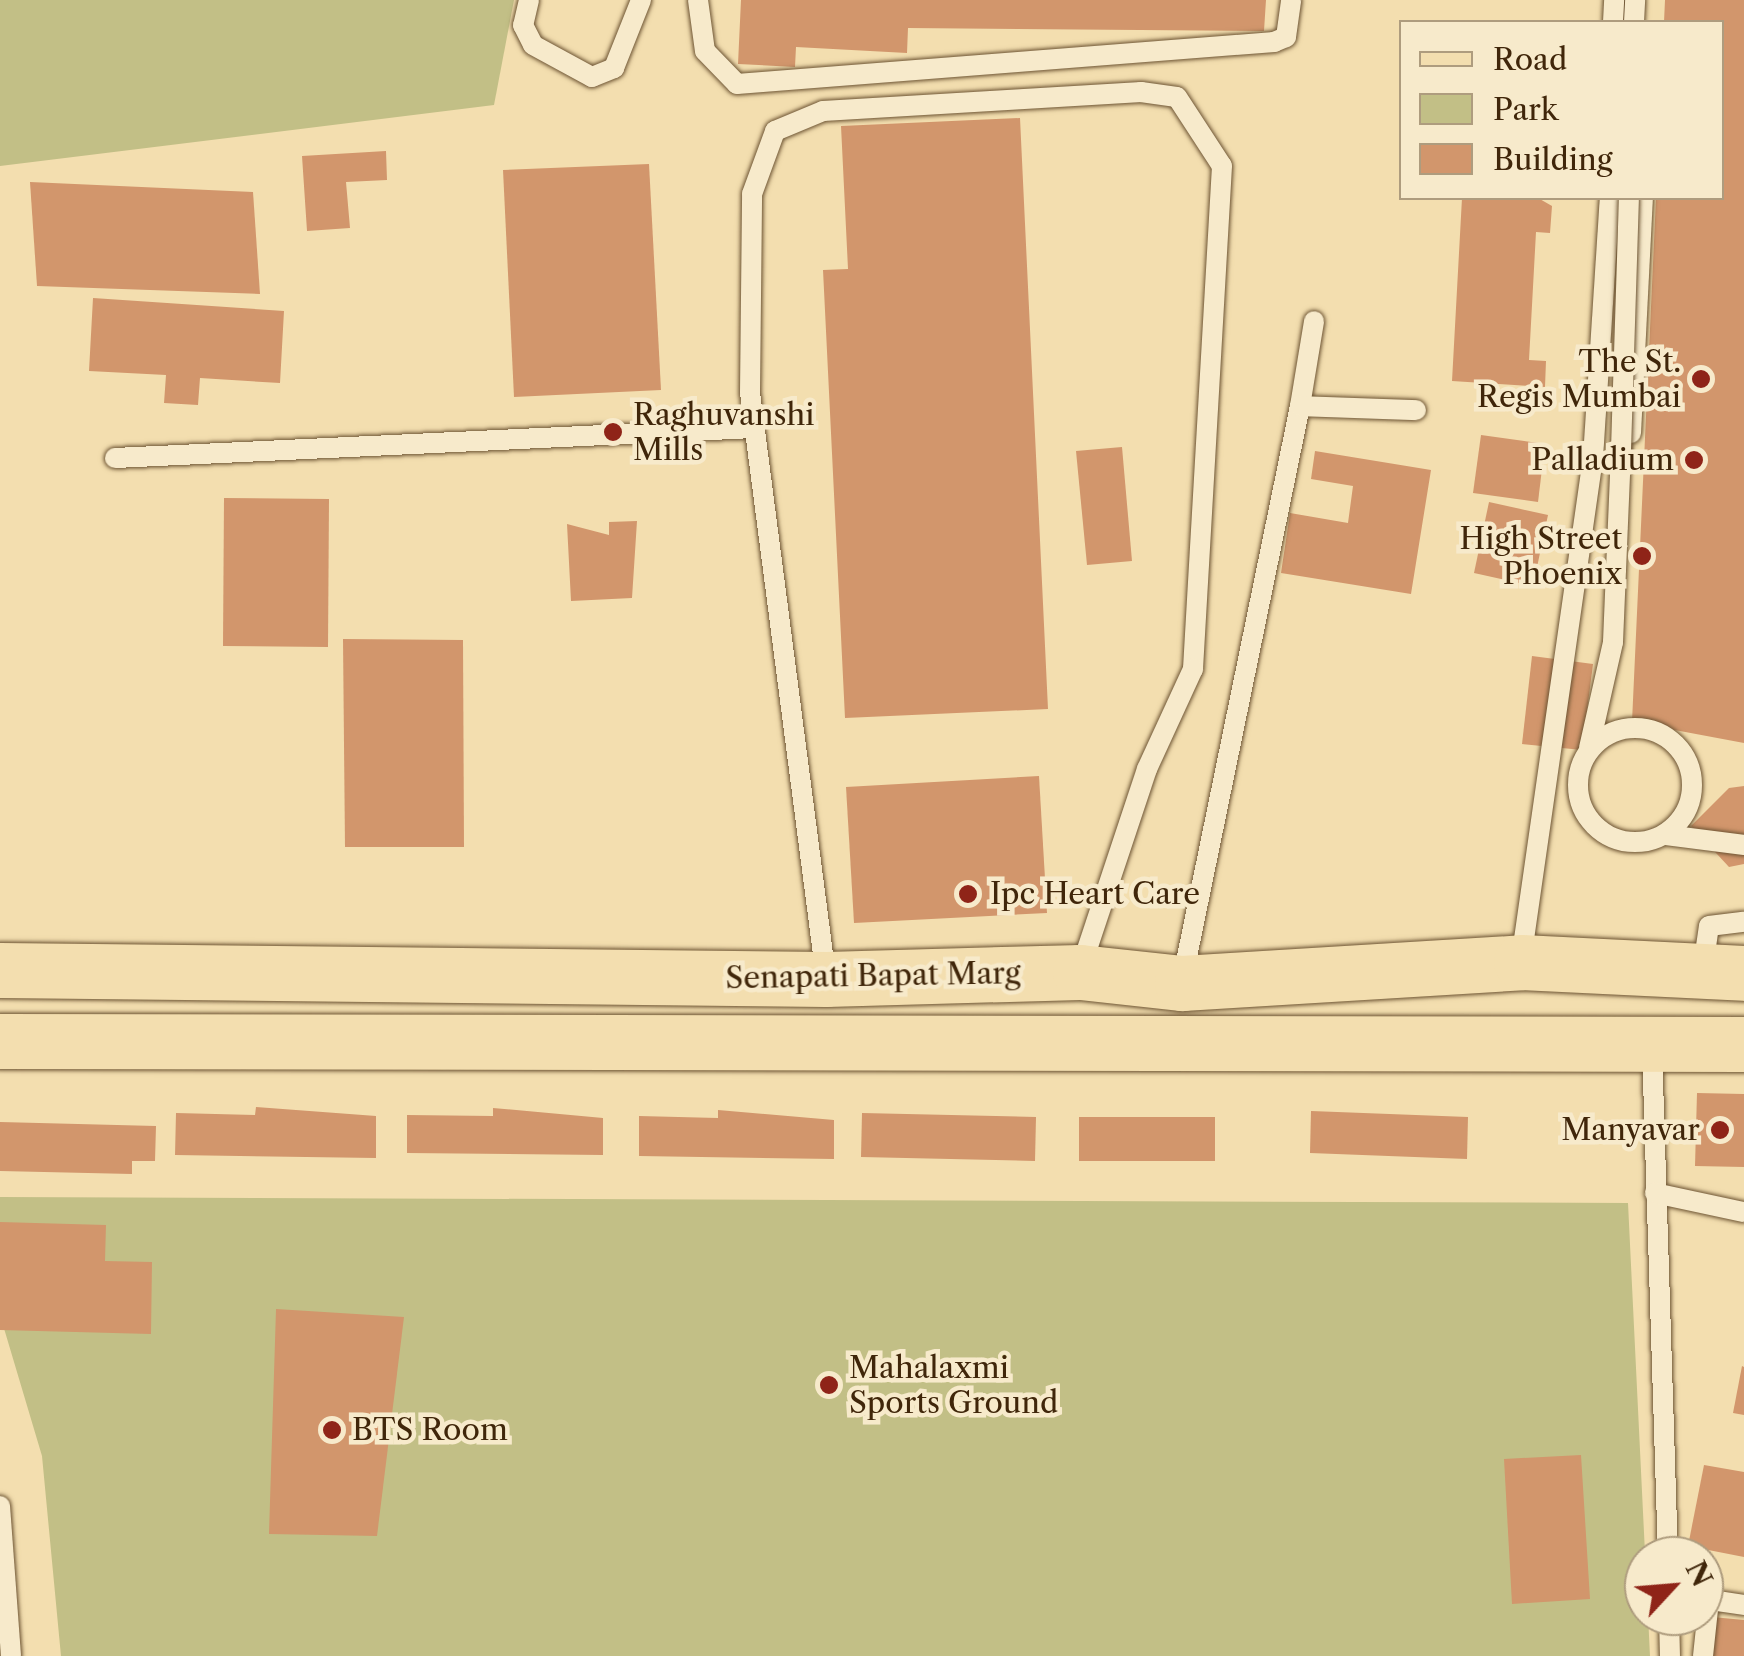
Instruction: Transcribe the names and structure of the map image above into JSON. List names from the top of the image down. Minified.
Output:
{"streets":{"main road":["Senapati Bapat Marg"]},"places":["The St. Regis Mumbai","Raghuvanshi Mills","Palladium","High Street Phoenix","Ipc Heart Care","Manyavar","Mahalaxmi Sports Ground","BTS Room"],"legend":["Road","Park","Building"],"north":"top right"}
